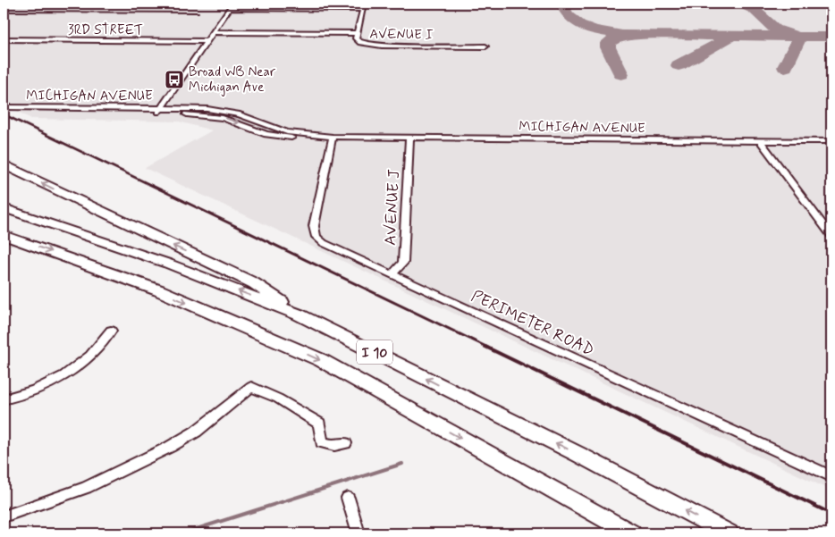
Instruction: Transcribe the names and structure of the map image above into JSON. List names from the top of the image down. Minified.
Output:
{"streets":{"highway":["I 10"],"street":["3RD STREET","AVENUE I","MICHIGAN AVENUE","AVENUE J","PERIMETER ROAD"]},"crossings":[["MICHIGAN AVENUE","AVENUE J"],["MICHIGAN AVENUE","PERIMETER ROAD"],["AVENUE J","PERIMETER ROAD"]],"places":{"bus stop":["Broad WB Near Michigan Ave"]}}
